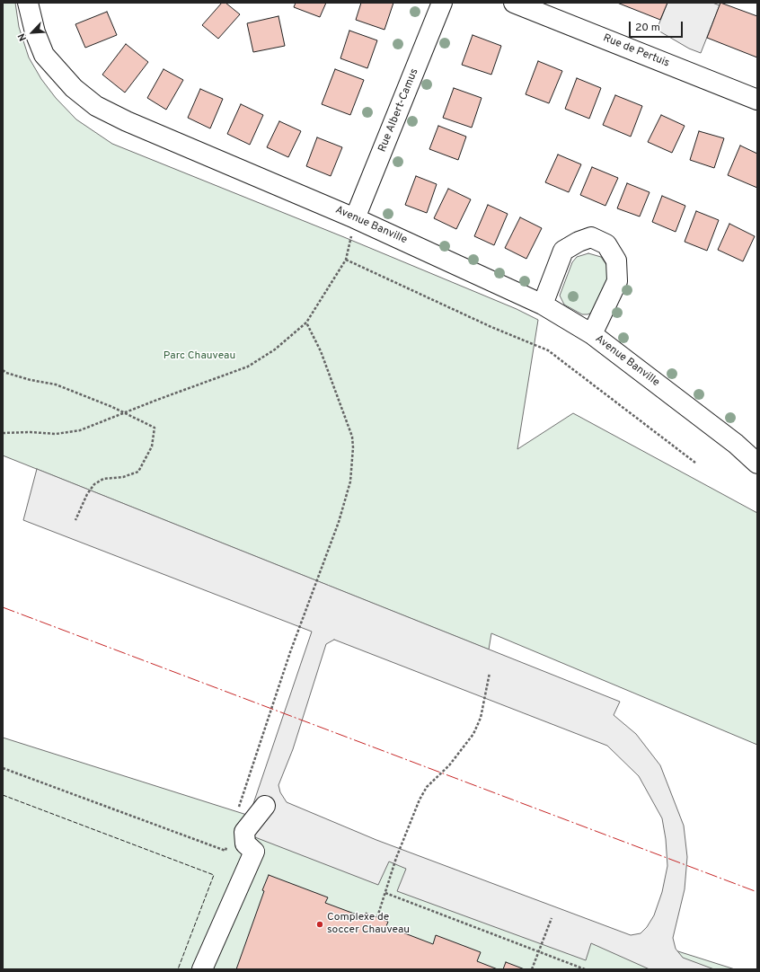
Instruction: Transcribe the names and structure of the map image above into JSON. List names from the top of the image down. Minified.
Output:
{"streets":{"street":["Rue de Pertuis","Rue Albert-Camus","Avenue Banville"]},"crossings":[["Rue Albert-Camus","Avenue Banville"]],"parks":["Parc Chauveau"],"places":["Complexe de soccer Chauveau"],"scale_bar":"20 m","north":"bottom left"}
